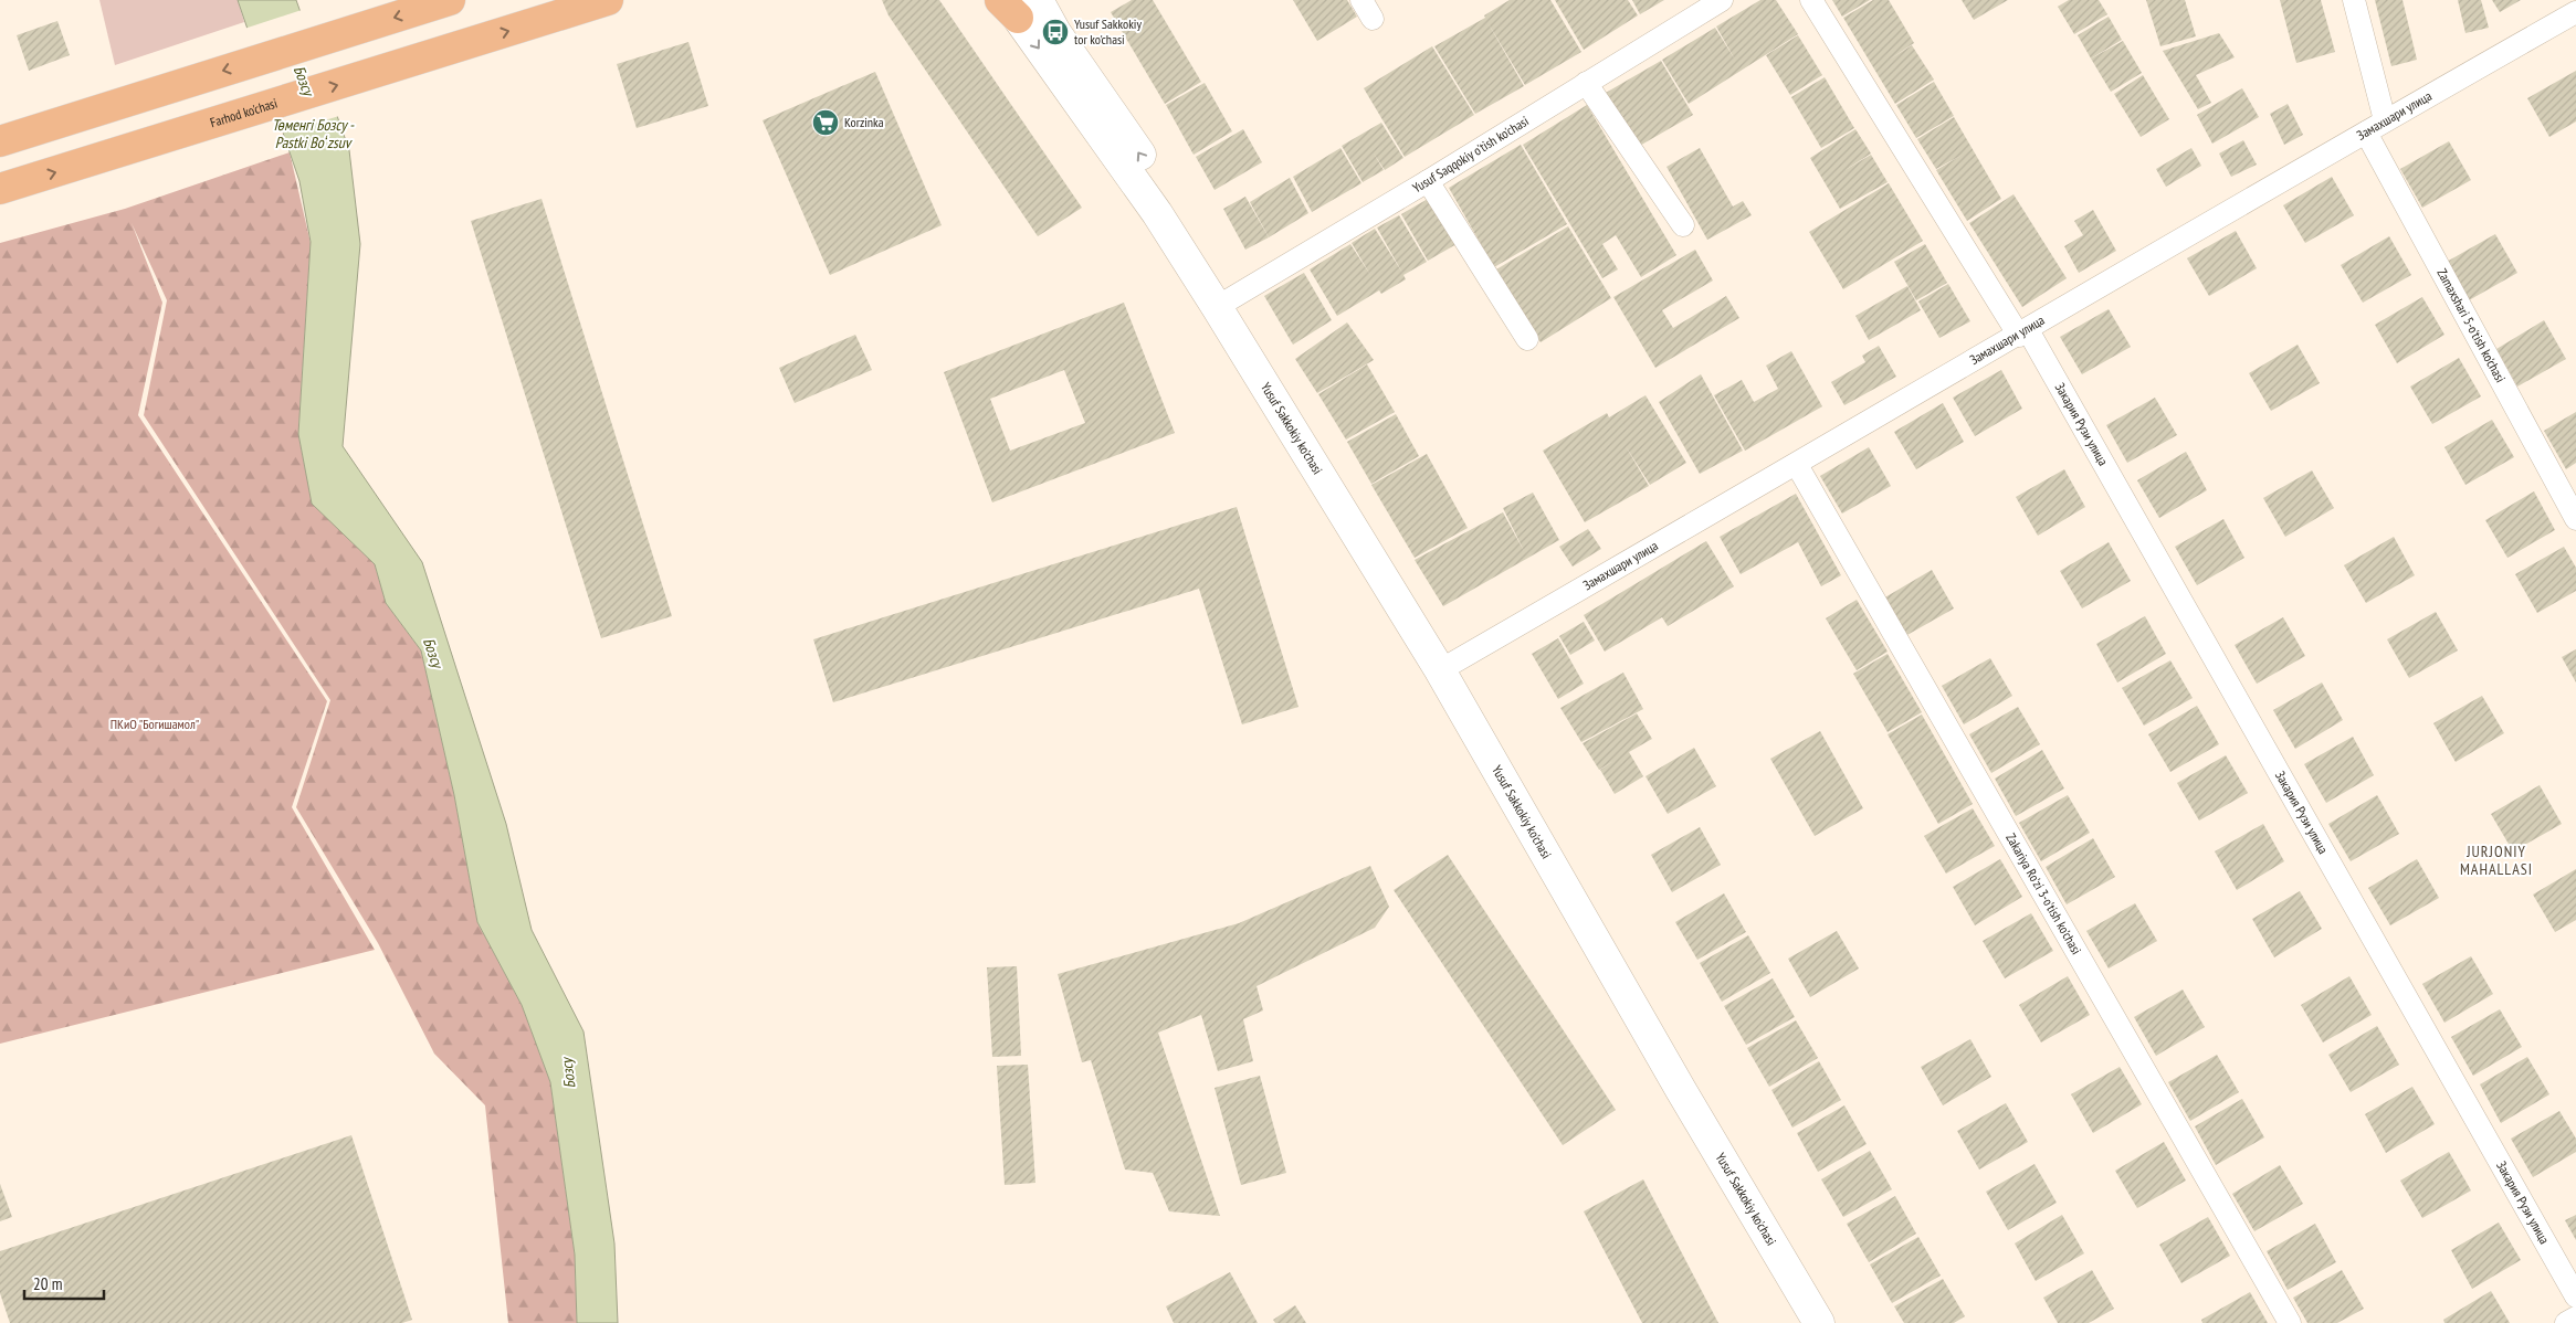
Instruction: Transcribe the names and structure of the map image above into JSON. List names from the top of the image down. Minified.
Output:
{"streets":{"main road":["Farhod ko'chasi","Yusuf Sakkokiy ko'chasi"],"street":["Замахшари улица","Yusuf Saqqokiy o'tish ko'chasi","Zamaxshari 5-o'tish ko'chasi","Закария Рузи улица","Zakariya Ro'zi 3-o'tish ko'chasi"]},"crossings":[["Замахшари улица","Zamaxshari 5-o'tish ko'chasi"],["Замахшари улица","Закария Рузи улица"],["Замахшари улица","Yusuf Sakkokiy ko'chasi"],["Замахшари улица","Zakariya Ro'zi 3-o'tish ko'chasi"],["Yusuf Saqqokiy o'tish ko'chasi","Yusuf Sakkokiy ko'chasi"]],"districts":["JURJONIY MAHALLASI"],"water":["Бозсу","Төменгі Бозсу - Pastki Boʻzsuv"],"parks":["ПКиО \"Богишамол\""],"places":{"bus stop":["Yusuf Sakkokiy tor ko'chasi"],"supermarket":["Korzinka"]},"scale_bar":"20 m"}
